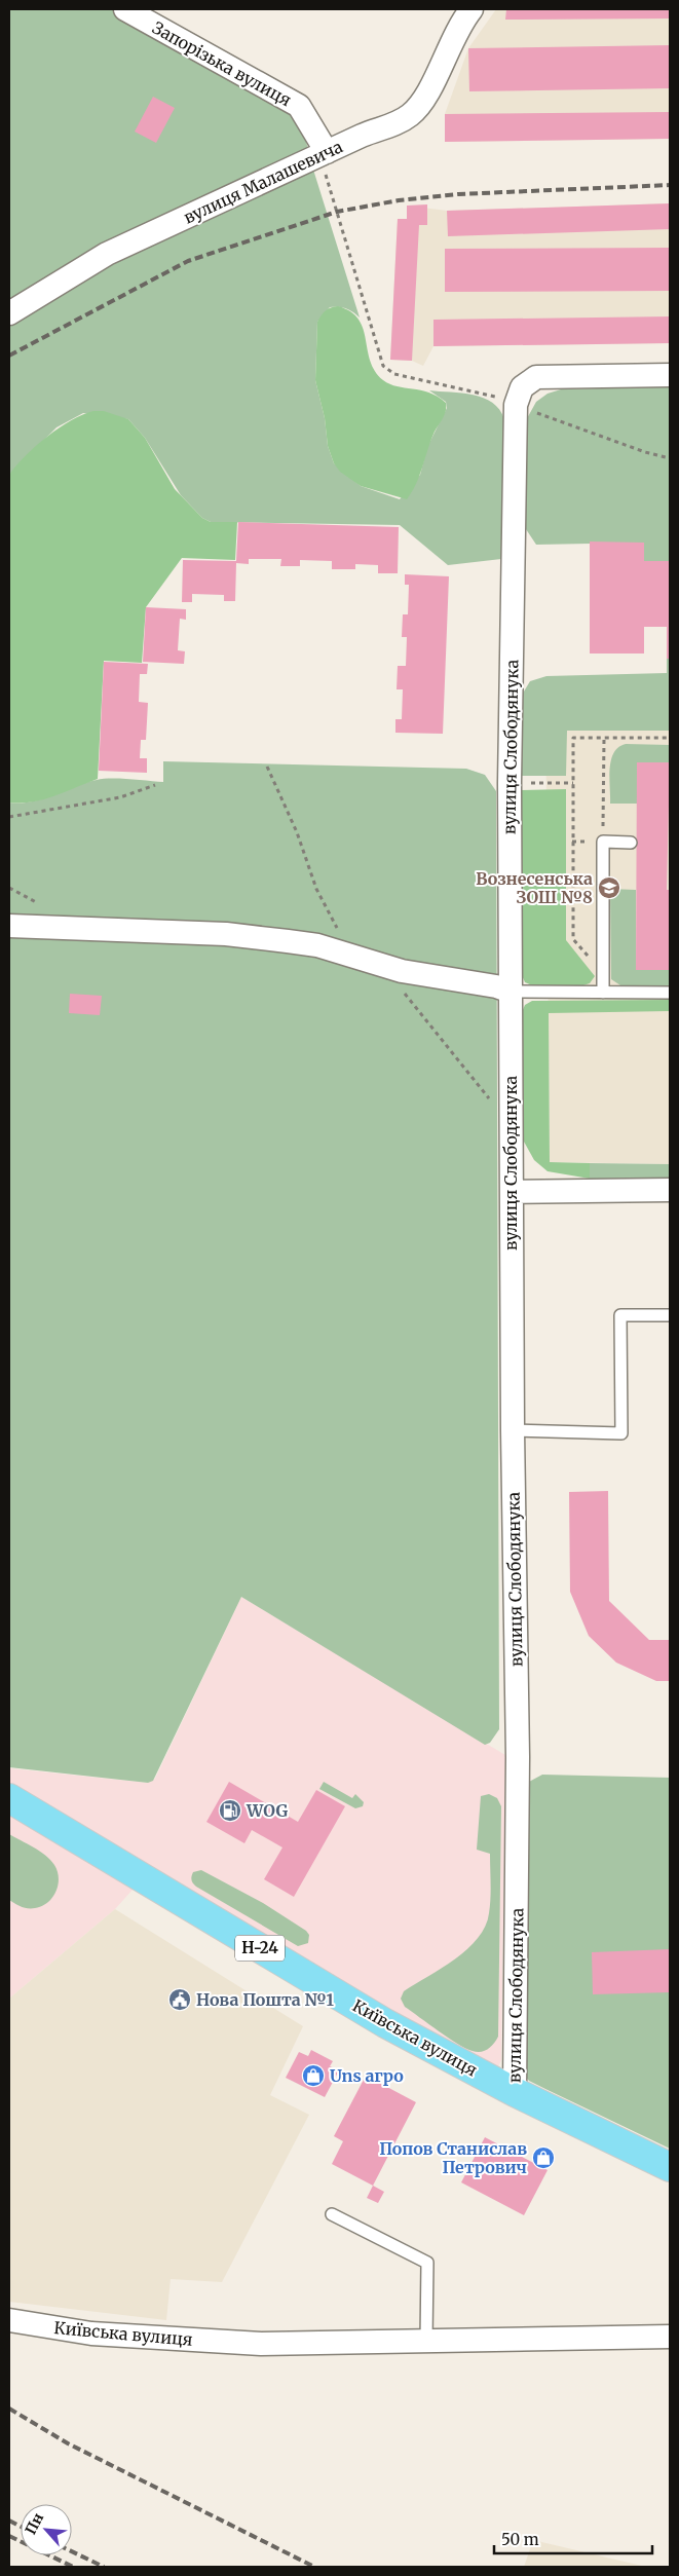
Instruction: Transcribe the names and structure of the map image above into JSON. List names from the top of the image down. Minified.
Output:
{"streets":{"main road":["Н-24","Київська вулиця"],"street":["Запорізька вулиця","вулиця Малашевича","вулиця Слободянука"]},"crossings":[["Запорізька вулиця","вулиця Малашевича"],["вулиця Слободянука","Київська вулиця"]],"places":{"school or university":["Вознесенська ЗОШ №8"],"fuel station":["WOG"],"public building":["Нова Пошта №1"],"shop":["Uns агро","Попов Станислав Петрович"]},"scale_bar":"50 m","north":"top left"}
